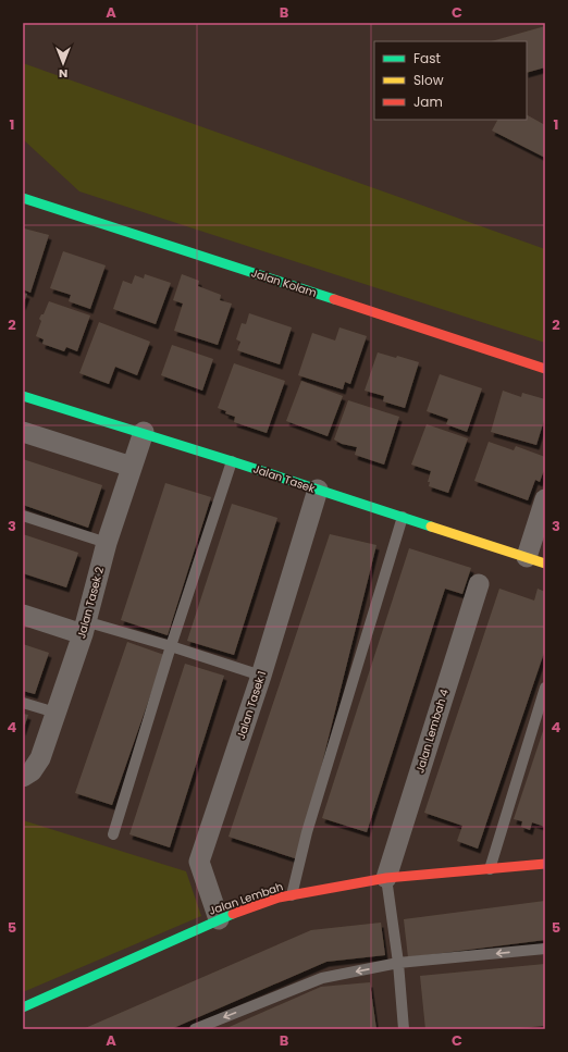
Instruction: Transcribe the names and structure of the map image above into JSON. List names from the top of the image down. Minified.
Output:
{"streets":{"street":["Jalan Kolam","Jalan Tasek","Jalan Tasek 2","Jalan Tasek 1","Jalan Lembah 4","Jalan Lembah"]},"crossings":[["Jalan Tasek","Jalan Tasek 2"],["Jalan Tasek","Jalan Tasek 1"],["Jalan Tasek 1","Jalan Lembah"],["Jalan Lembah 4","Jalan Lembah"]],"legend":["Fast","Slow","Jam"],"north":"bottom","grid":{"columns":["A","B","C"],"rows":["1","2","3","4","5"]}}
